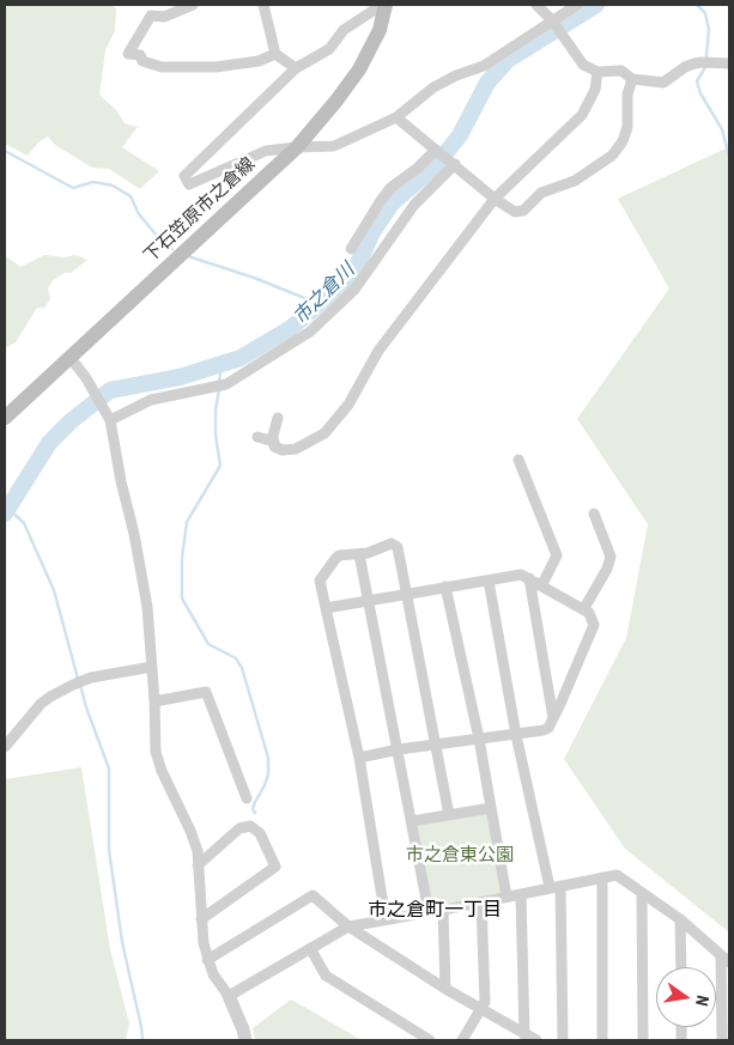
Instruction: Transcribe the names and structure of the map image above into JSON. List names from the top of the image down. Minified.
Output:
{"streets":{"main road":["下石笠原市之倉線"]},"districts":["市之倉町一丁目"],"water":["市之倉川"],"parks":["市之倉東公園"],"north":"right"}
